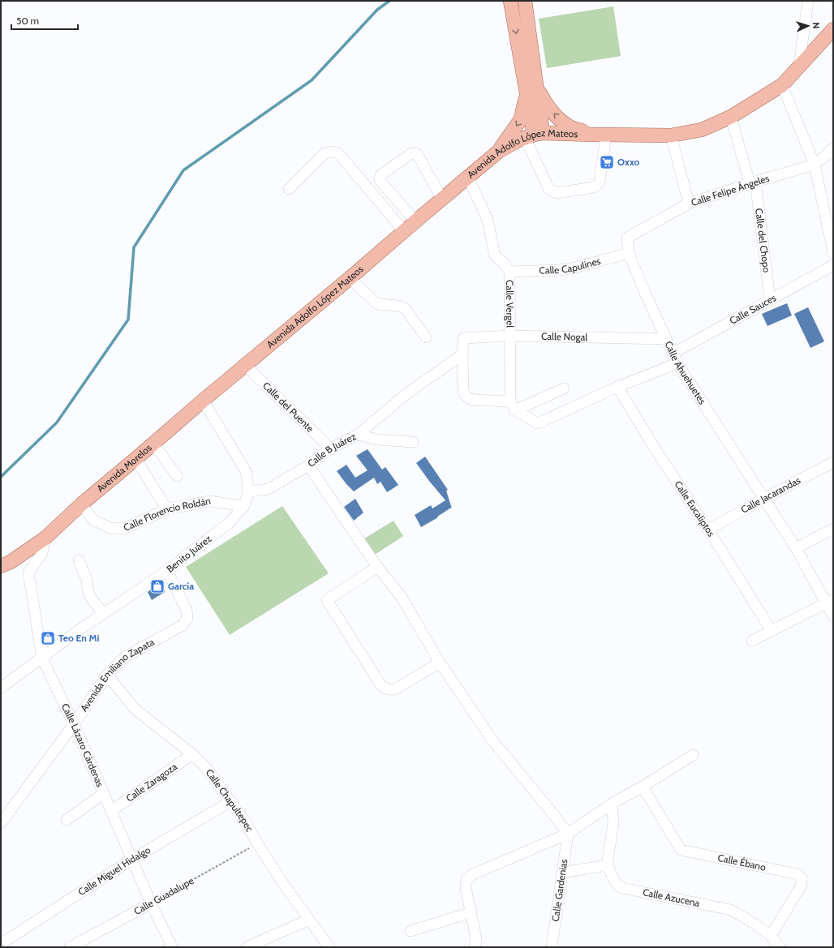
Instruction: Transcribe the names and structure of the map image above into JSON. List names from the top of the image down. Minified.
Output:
{"streets":{"main road":["Avenida Adolfo López Mateos","Avenida Morelos"],"street":["Calle Felipe Ángeles","Calle del Chopo","Calle Capulines","Calle Vergel","Calle Sauces","Calle Nogal","Calle Ahuehuetes","Calle del Puente","Calle B Juárez","Calle Jacarandas","Calle Eucaliptos","Calle Florencio Roldán","Benito Juárez","Avenida Emiliano Zapata","Calle Lázaro Cárdenas","Calle Zaragoza","Calle Chapultepec","Calle Ébano","Calle Miguel Hidalgo","Calle Gardenias","Calle Guadalupe","Calle Azucena"]},"crossings":[["Avenida Adolfo López Mateos","Calle del Chopo"],["Avenida Adolfo López Mateos","Calle Vergel"],["Avenida Adolfo López Mateos","Calle del Puente"],["Avenida Adolfo López Mateos","Avenida Morelos"],["Calle Felipe Ángeles","Calle del Chopo"],["Calle Felipe Ángeles","Calle Ahuehuetes"],["Calle del Chopo","Calle Sauces"],["Calle Capulines","Calle Vergel"],["Calle Capulines","Calle Ahuehuetes"],["Calle Vergel","Calle Sauces"],["Calle Vergel","Calle Nogal"],["Calle Sauces","Calle Ahuehuetes"],["Calle Sauces","Calle Eucaliptos"],["Calle Nogal","Calle Ahuehuetes"],["Calle Nogal","Calle B Juárez"],["Calle Ahuehuetes","Calle Jacarandas"],["Calle del Puente","Calle B Juárez"],["Calle del Puente","Avenida Morelos"],["Calle B Juárez","Benito Juárez"],["Avenida Morelos","Calle Florencio Roldán"],["Avenida Morelos","Benito Juárez"],["Avenida Morelos","Calle Lázaro Cárdenas"],["Calle Jacarandas","Calle Eucaliptos"],["Calle Florencio Roldán","Benito Juárez"],["Benito Juárez","Avenida Emiliano Zapata"],["Benito Juárez","Calle Lázaro Cárdenas"],["Avenida Emiliano Zapata","Calle Lázaro Cárdenas"],["Avenida Emiliano Zapata","Calle Chapultepec"],["Calle Lázaro Cárdenas","Calle Zaragoza"],["Calle Lázaro Cárdenas","Calle Miguel Hidalgo"],["Calle Lázaro Cárdenas","Calle Guadalupe"],["Calle Zaragoza","Calle Chapultepec"],["Calle Chapultepec","Calle Miguel Hidalgo"],["Calle Chapultepec","Calle Guadalupe"],["Calle Ébano","Calle Azucena"]],"places":{"supermarket":["Oxxo"],"shop":["García","Teo En Mi"]},"scale_bar":"50 m","north":"right"}
